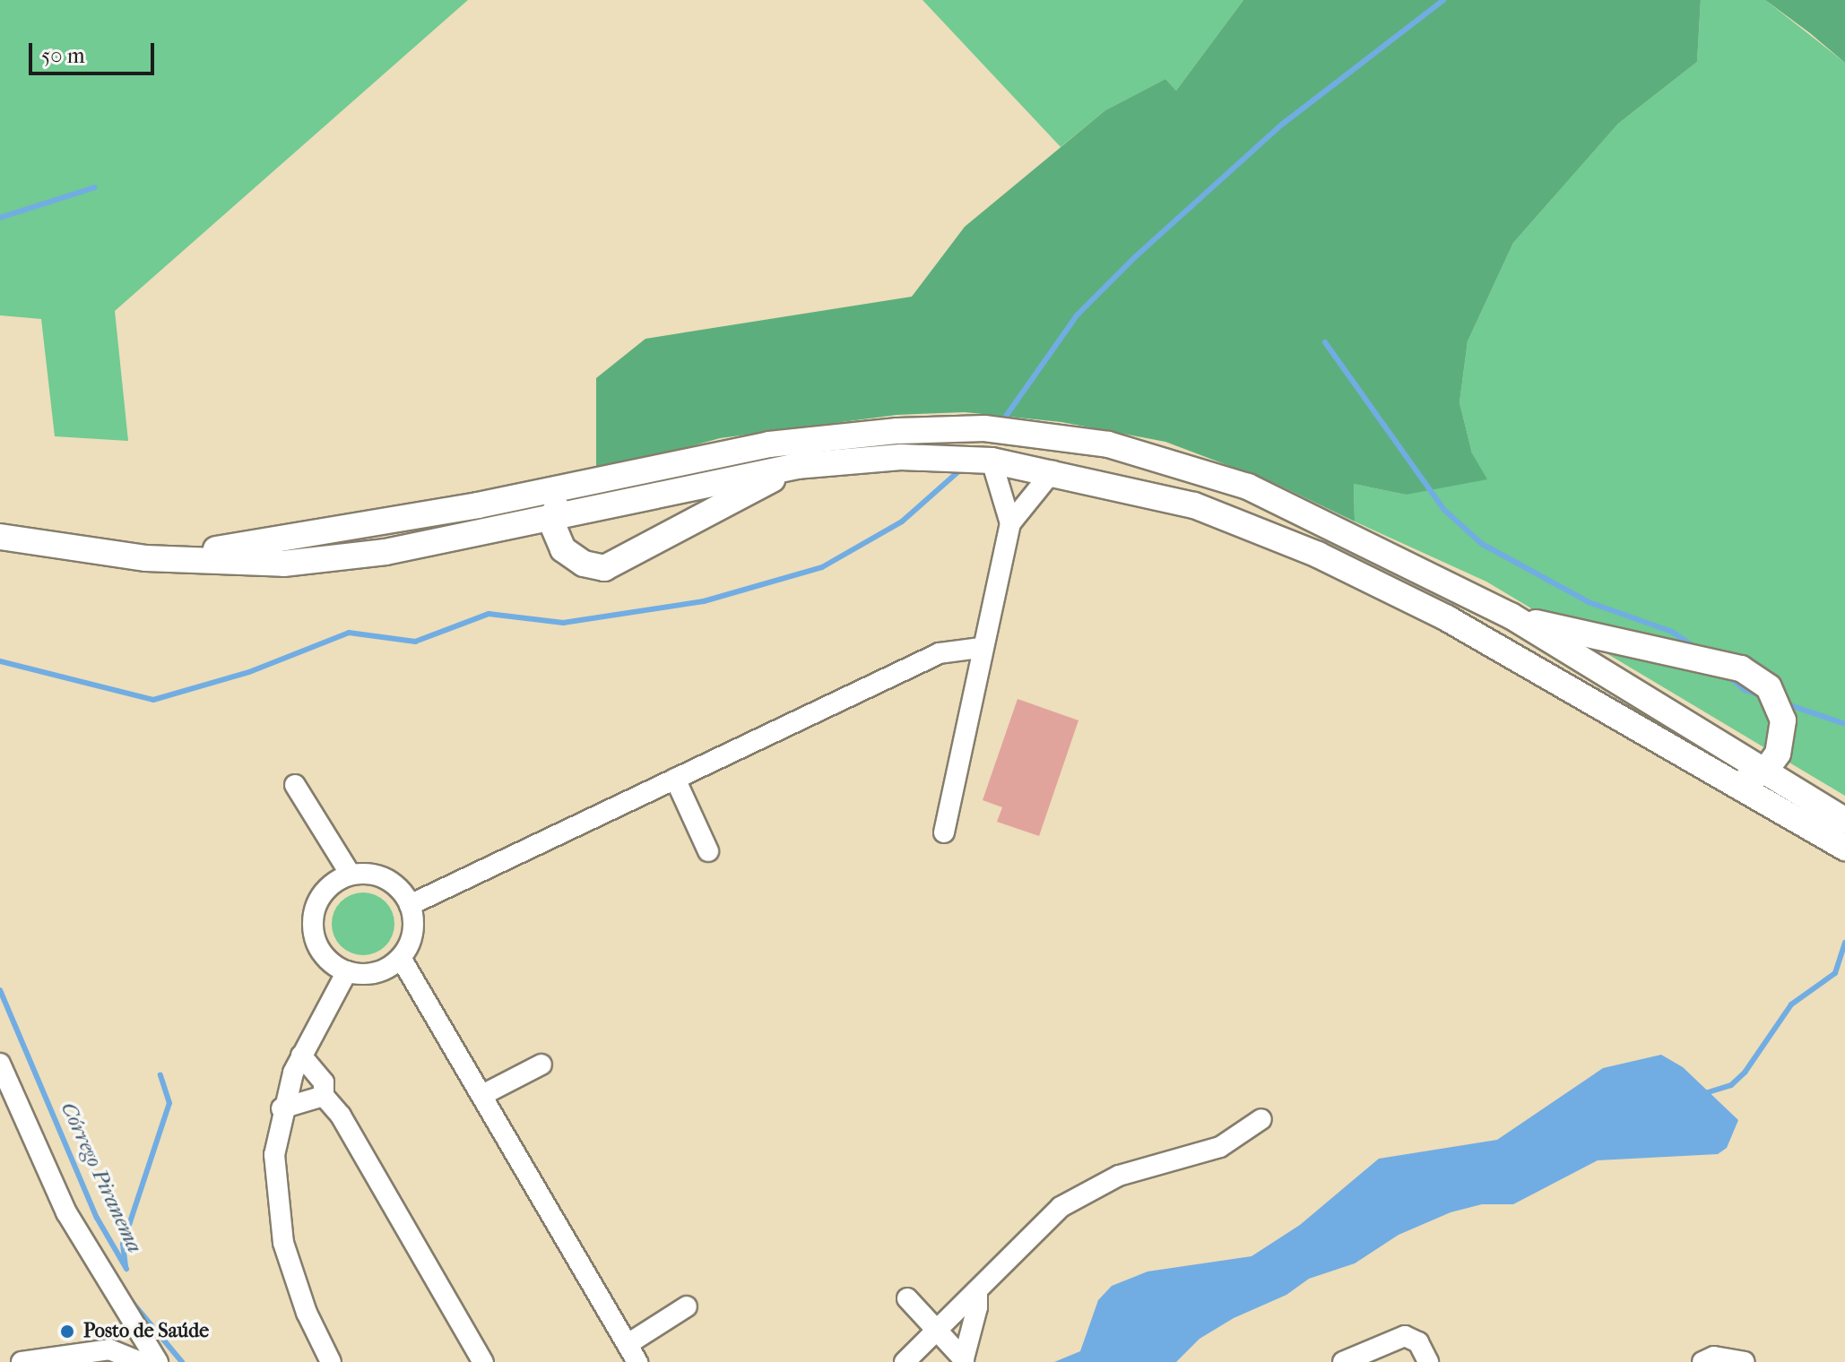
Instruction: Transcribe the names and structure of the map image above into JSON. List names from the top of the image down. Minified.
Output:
{"water":["Córrego Piranema"],"places":["Posto de Saúde"],"scale_bar":"50 m"}
